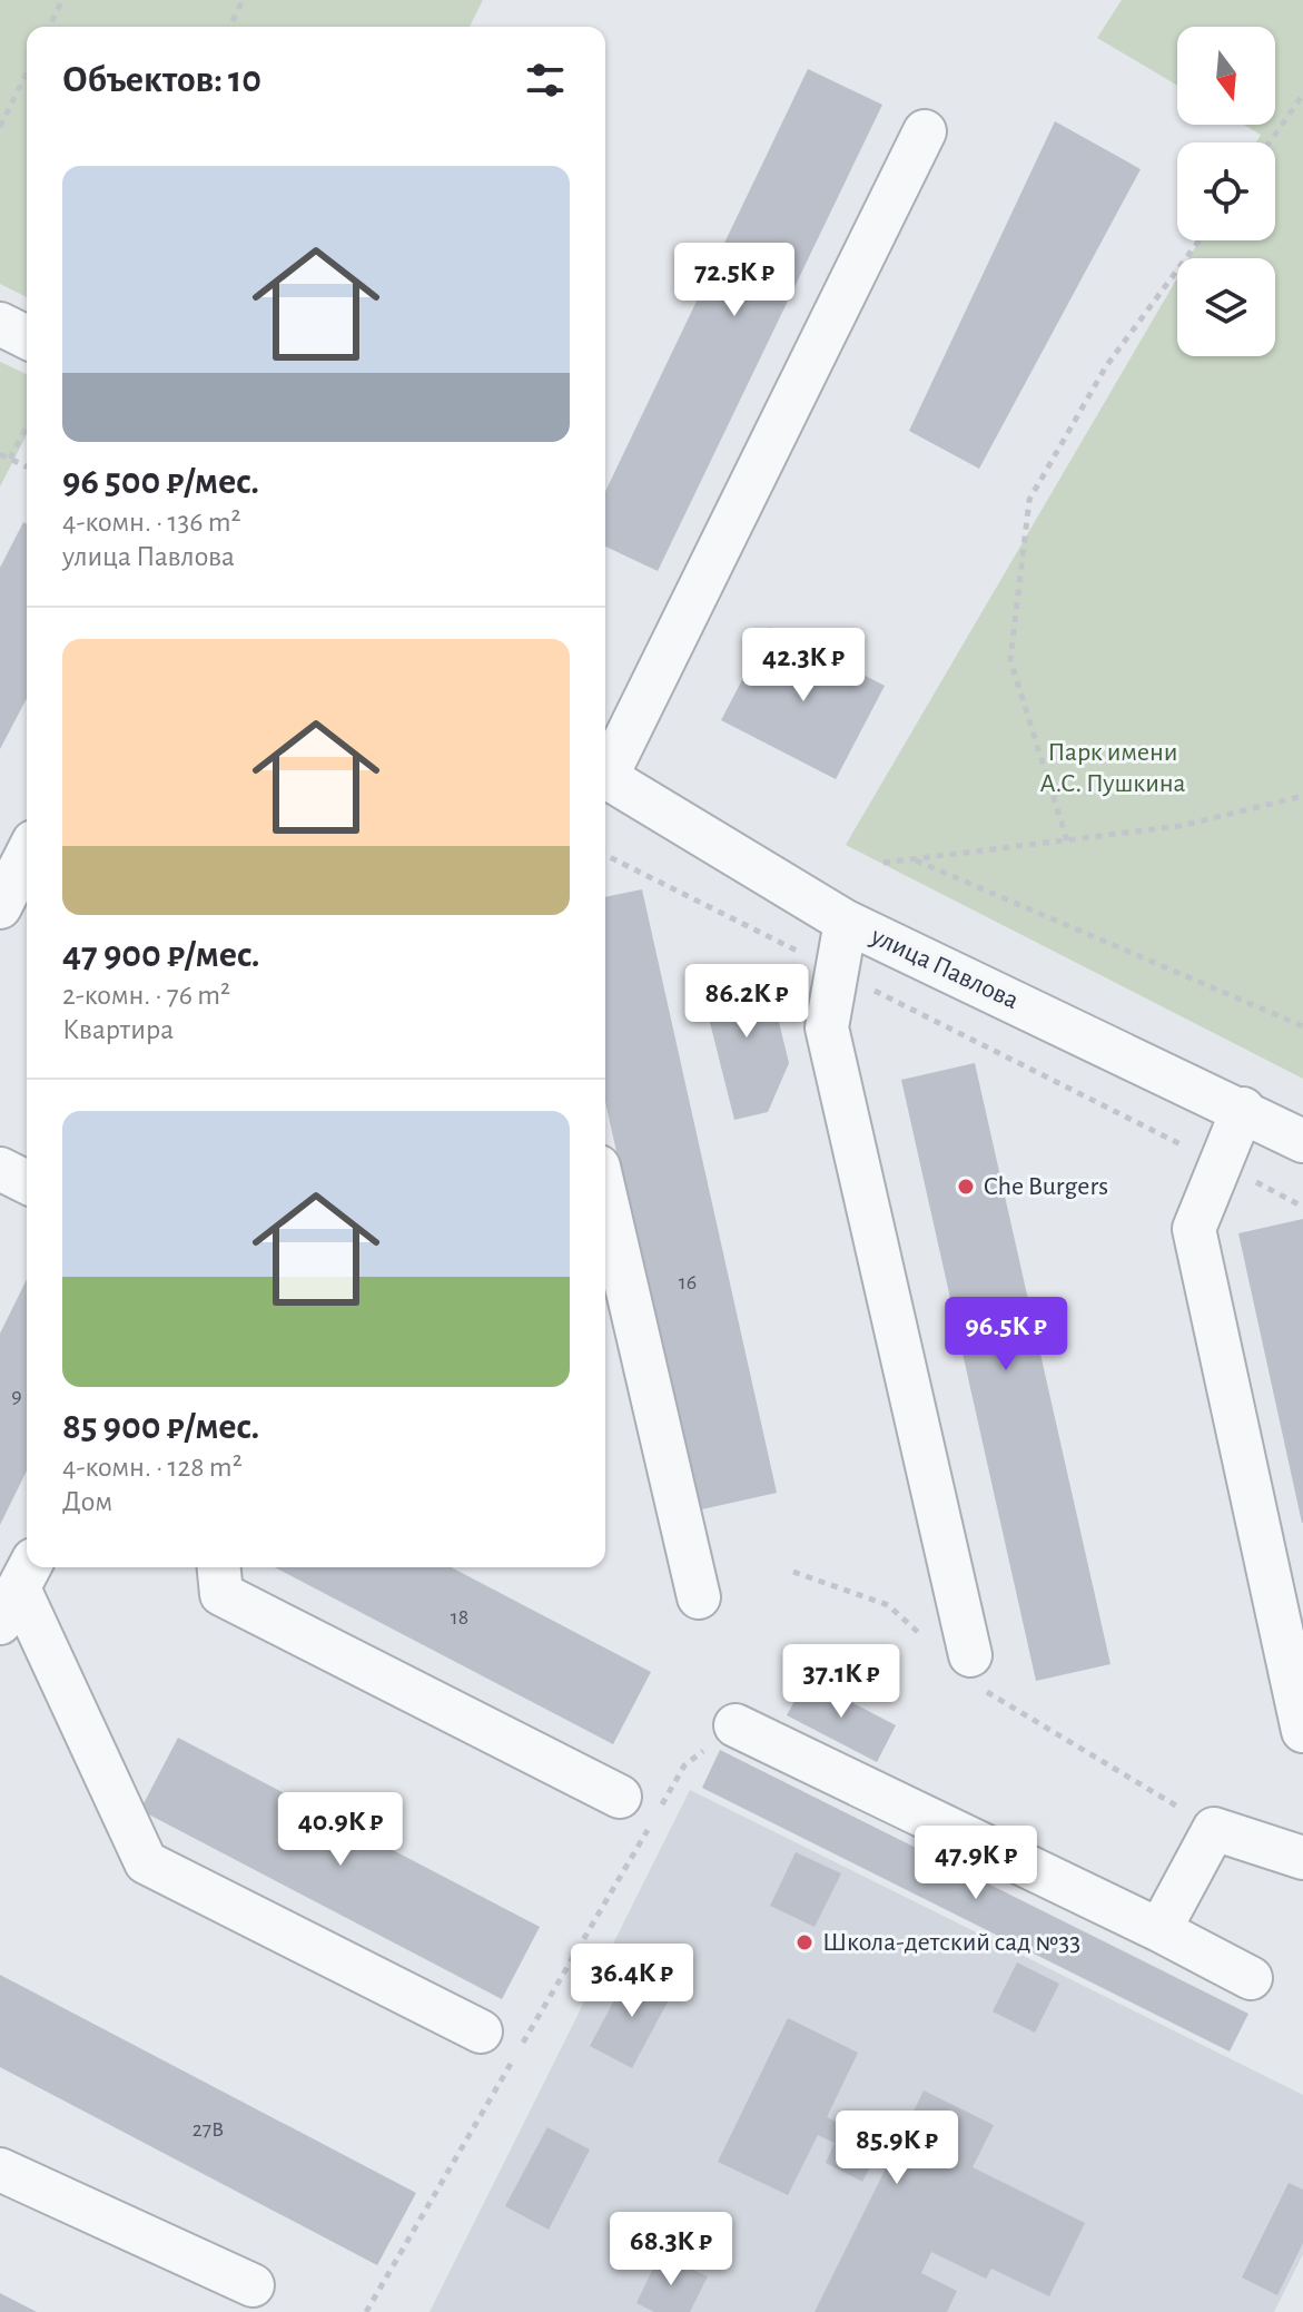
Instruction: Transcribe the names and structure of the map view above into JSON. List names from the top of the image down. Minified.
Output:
{"streets":{"street":["улица Павлова"]},"parks":["Парк имени А.С. Пушкина"],"places":["Che Burgers","Школа-детский сад №33"],"house_numbers":["16","9","18","27В"],"north":"bottom","page":{"heading":"Объектов: 10","list":[{"name":"96 500 ₽/мес.","note":"4-комн. · 136 m² · улица Павлова"},{"name":"47 900 ₽/мес.","note":"2-комн. · 76 m² · Квартира"},{"name":"85 900 ₽/мес.","note":"4-комн. · 128 m² · Дом"}],"price":["72.5K ₽","42.3K ₽","86.2K ₽","96.5K ₽","37.1K ₽","40.9K ₽","47.9K ₽","36.4K ₽","85.9K ₽","68.3K ₽"]}}
